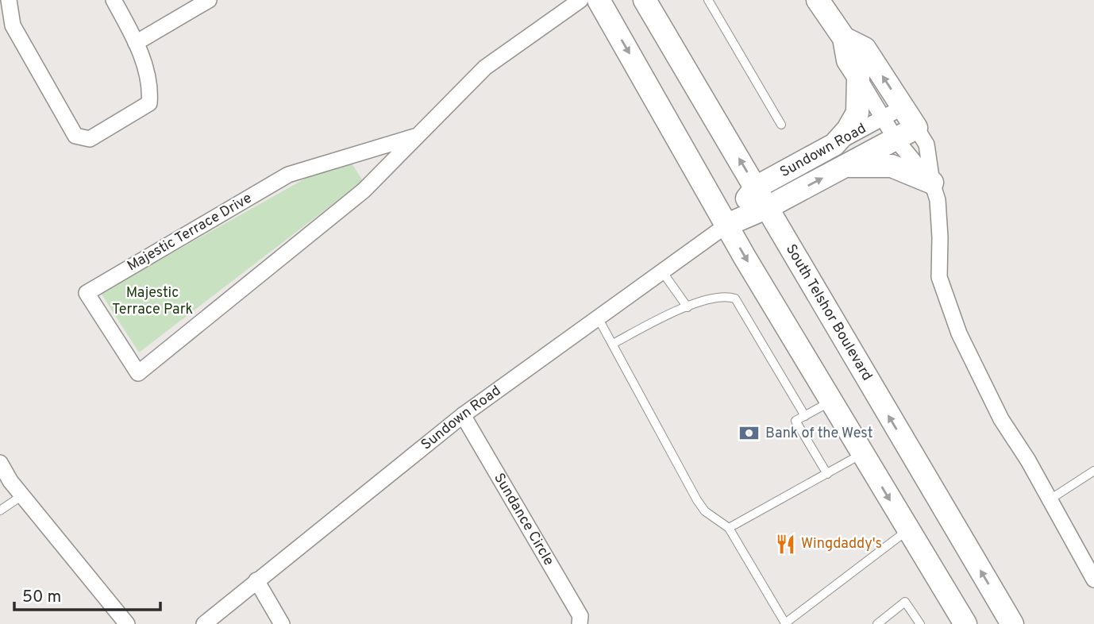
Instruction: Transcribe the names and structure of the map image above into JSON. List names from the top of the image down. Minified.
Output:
{"streets":{"main road":["Sundown Road","South Telshor Boulevard"],"street":["Majestic Terrace Drive","Sundance Circle"]},"crossings":[["Sundown Road","South Telshor Boulevard"],["Sundown Road","Sundance Circle"]],"parks":["Majestic Terrace Park"],"places":{"bank":["Bank of the West"],"restaurant":["Wingdaddy's"]},"scale_bar":"50 m"}
